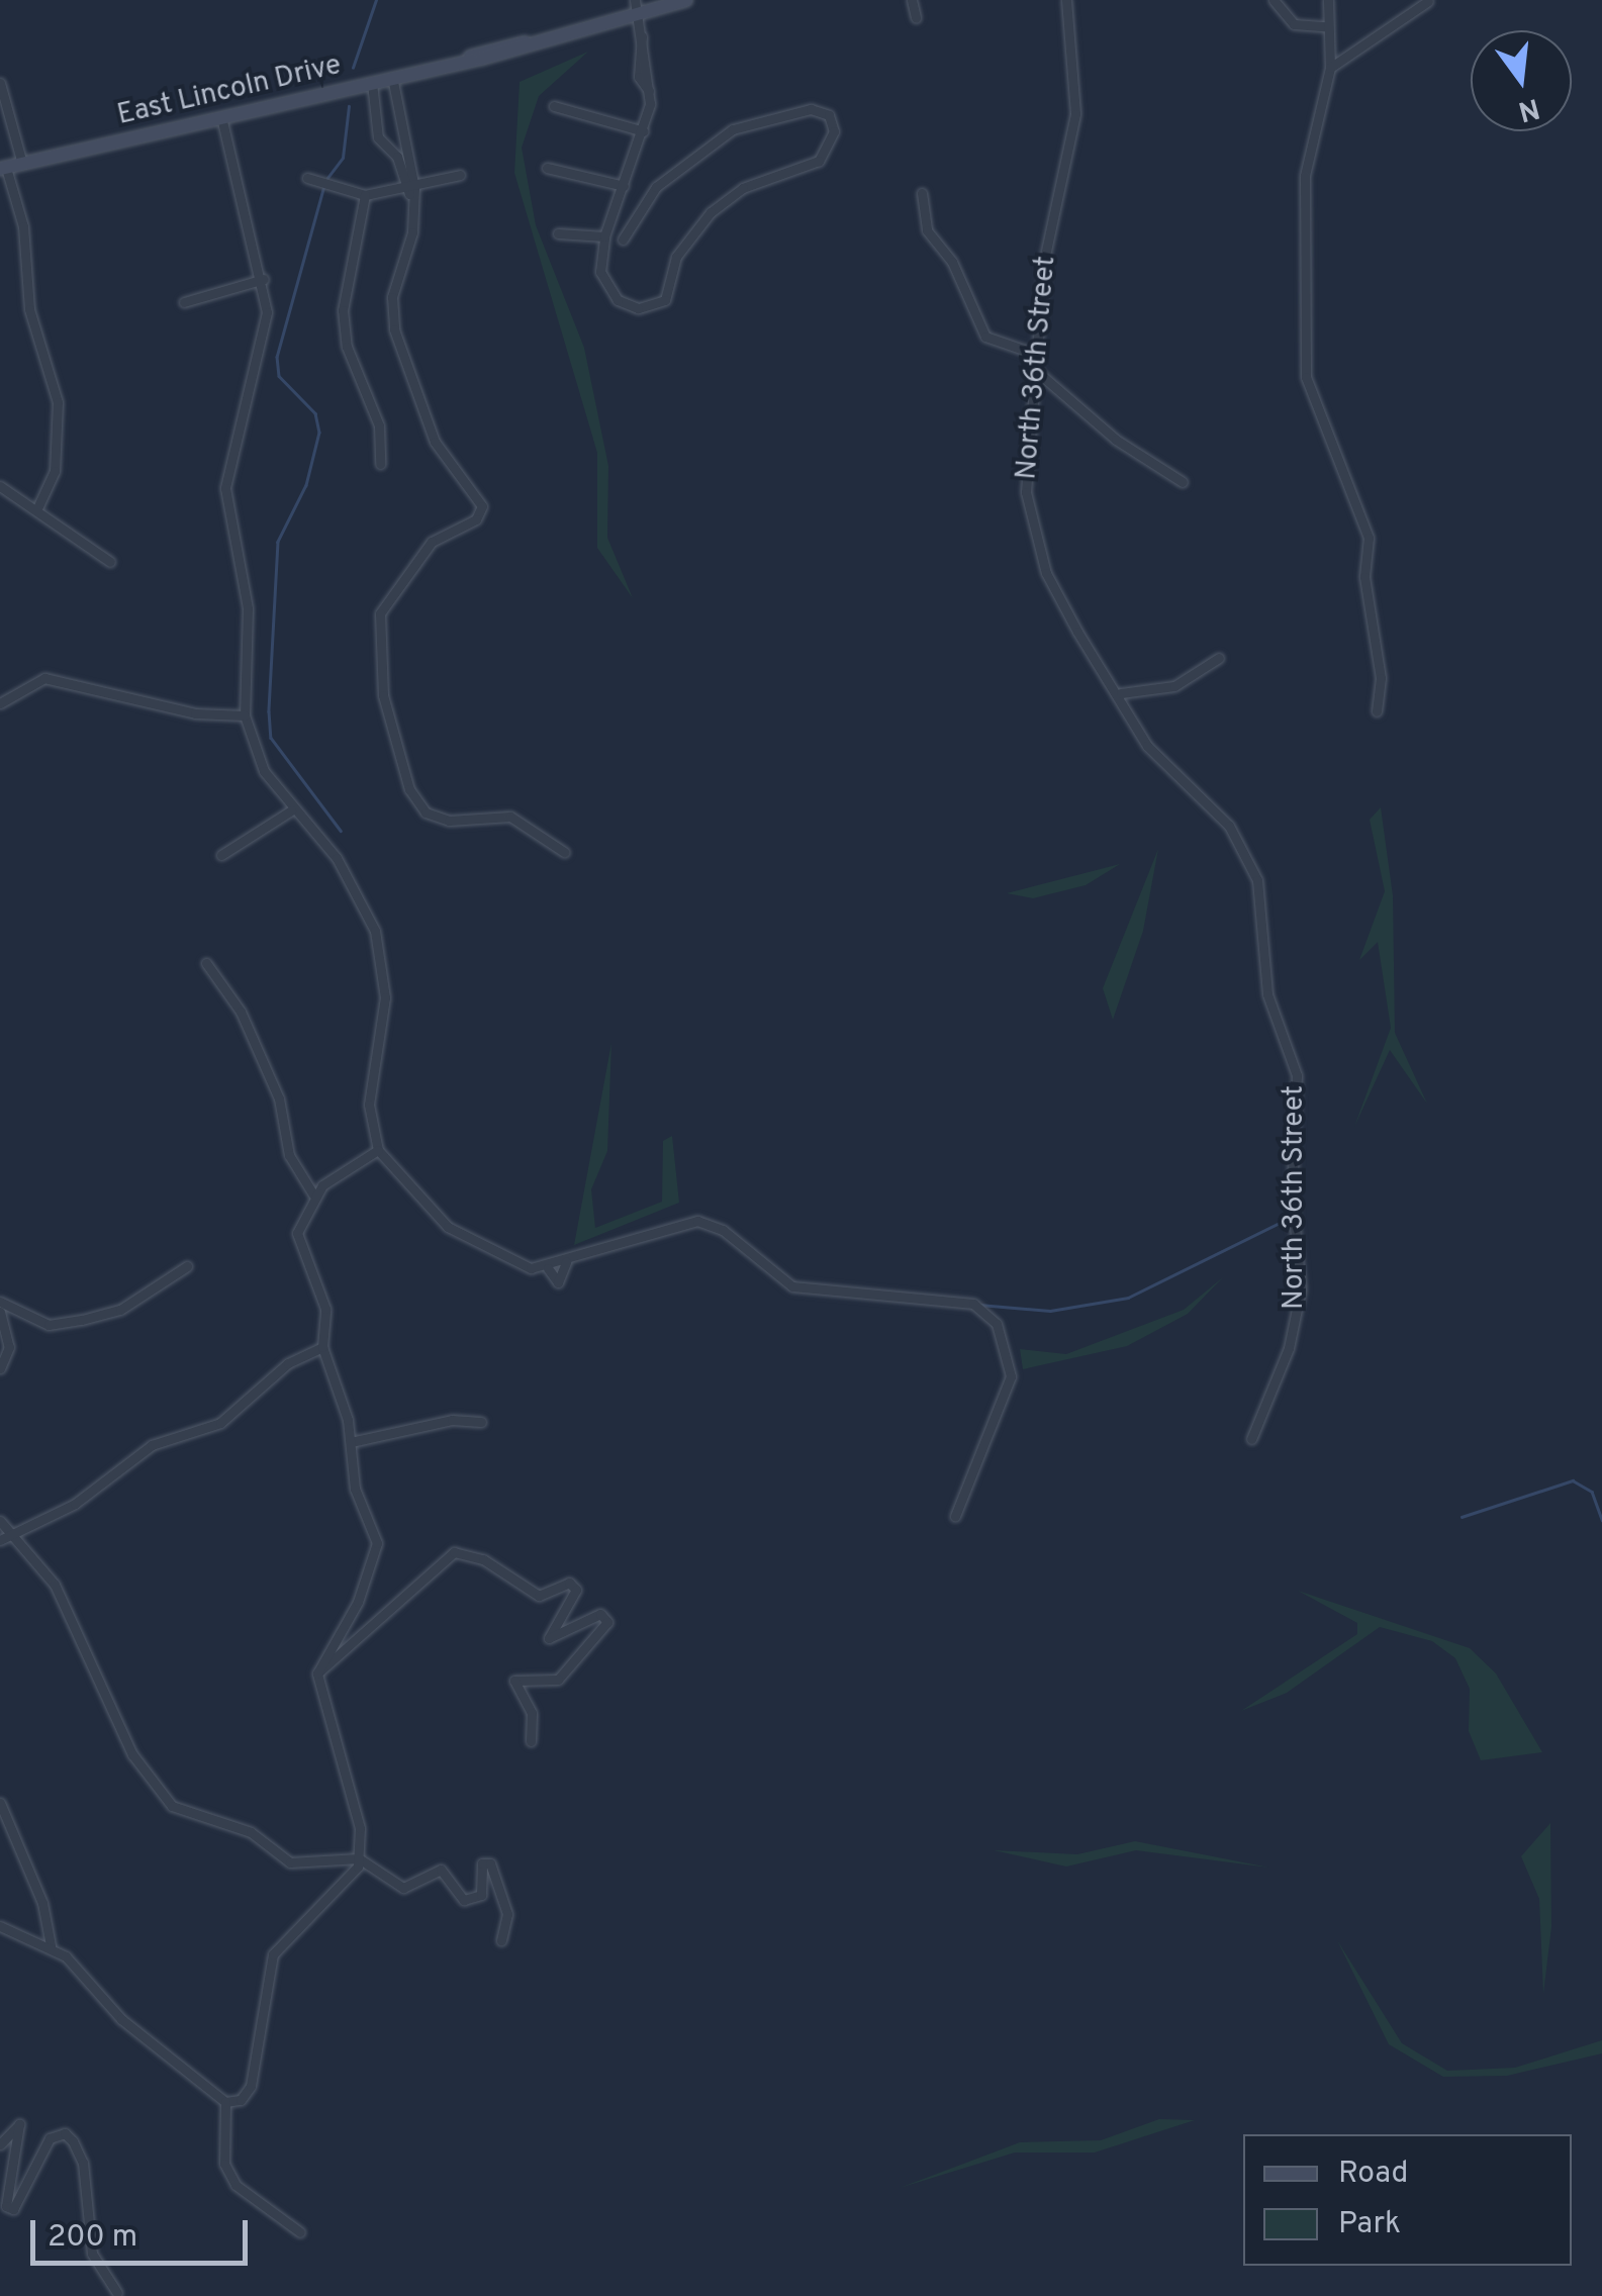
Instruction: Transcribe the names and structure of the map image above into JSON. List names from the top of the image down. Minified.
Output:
{"streets":{"main road":["East Lincoln Drive"],"street":["North 36th Street"]},"legend":["Road","Park"],"scale_bar":"200 m","north":"bottom"}
